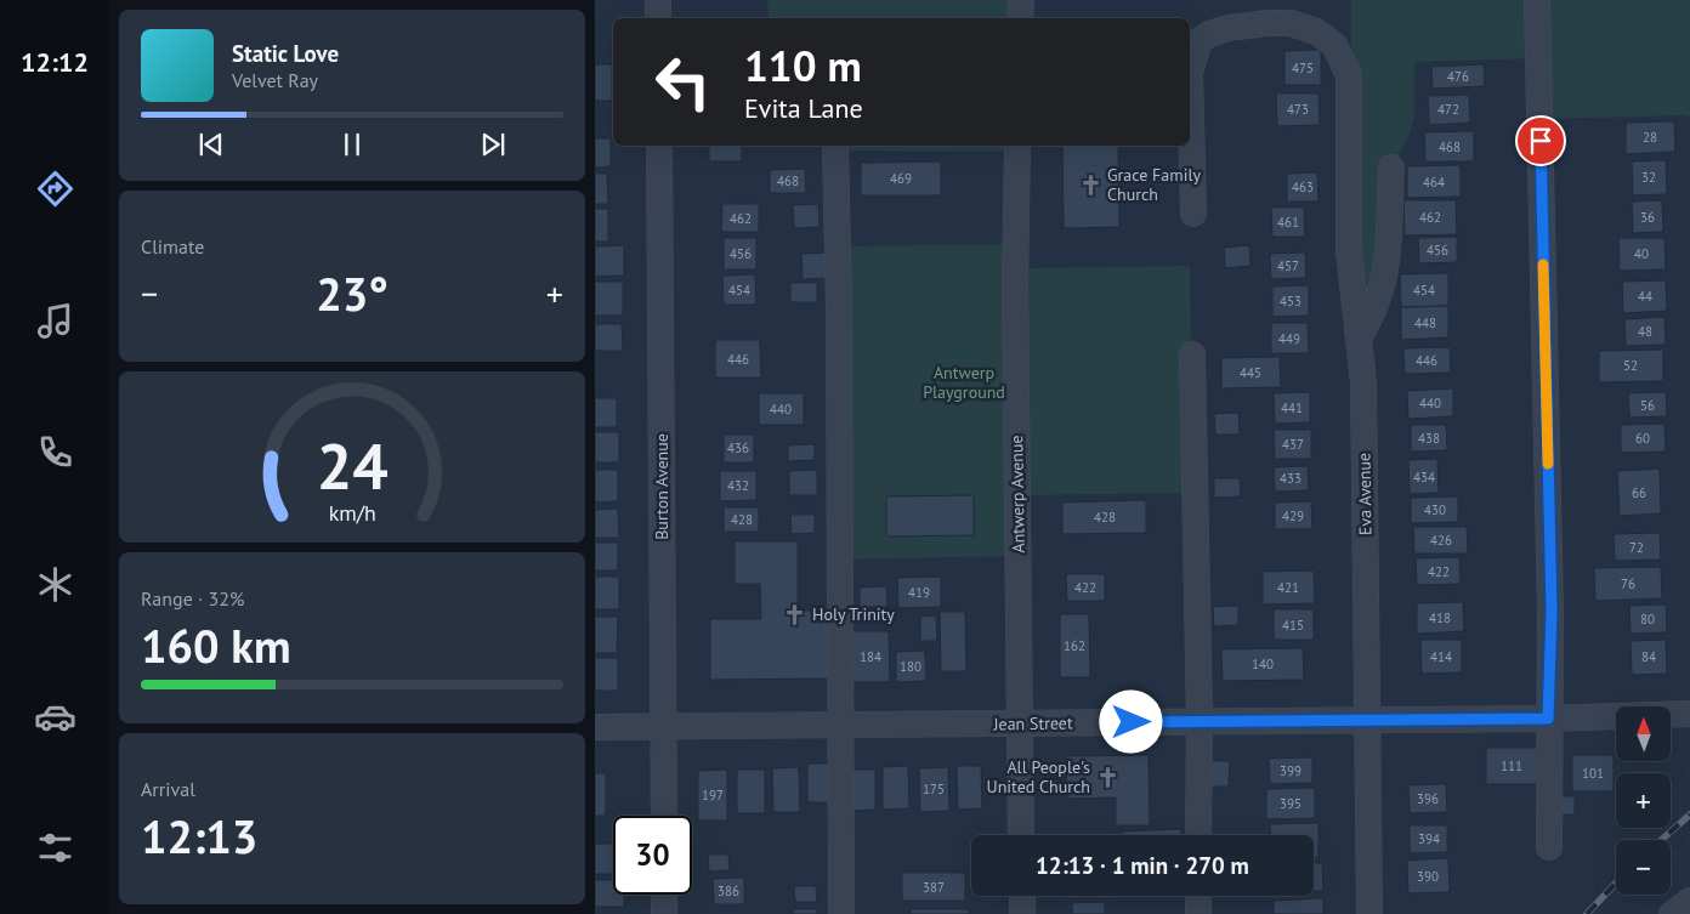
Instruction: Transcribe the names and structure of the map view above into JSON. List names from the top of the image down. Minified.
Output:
{"streets":{"street":["Burton Avenue","Antwerp Avenue","Eva Avenue","Jean Street"]},"crossings":[["Burton Avenue","Jean Street"],["Antwerp Avenue","Jean Street"],["Eva Avenue","Jean Street"]],"parks":["Antwerp Playground"],"places":{"church":["Grace Family Church","Holy Trinity","All People's United Church"]},"house_numbers":["475","476","473","472","28","468","32","469","468","464","463","462","36","462","461","456","456","40","457","454","454","44","453","448","48","449","446","446","52","445","440","56","441","440","438","60","437","436","434","433","432","66","430","429","428","428","426","72","422","76","422","421","419","418","80","415","162","184","414","84","140","180","111","399","101","175","197","396","395","394","390","387","386"],"north":"top","page":{"tabs":"12:12","turn":["110 m","Evita Lane"],"song":["Static Love","Velvet Ray"],"tile":["Climate",["Range · 32%","160 km"],["Arrival","12:13"]],"heat":["−","23°","+"],"map_buttons":["+","−"],"limit":"30","trip":"12:13 · 1 min · 270 m","gauge":["24","km/h"]}}
